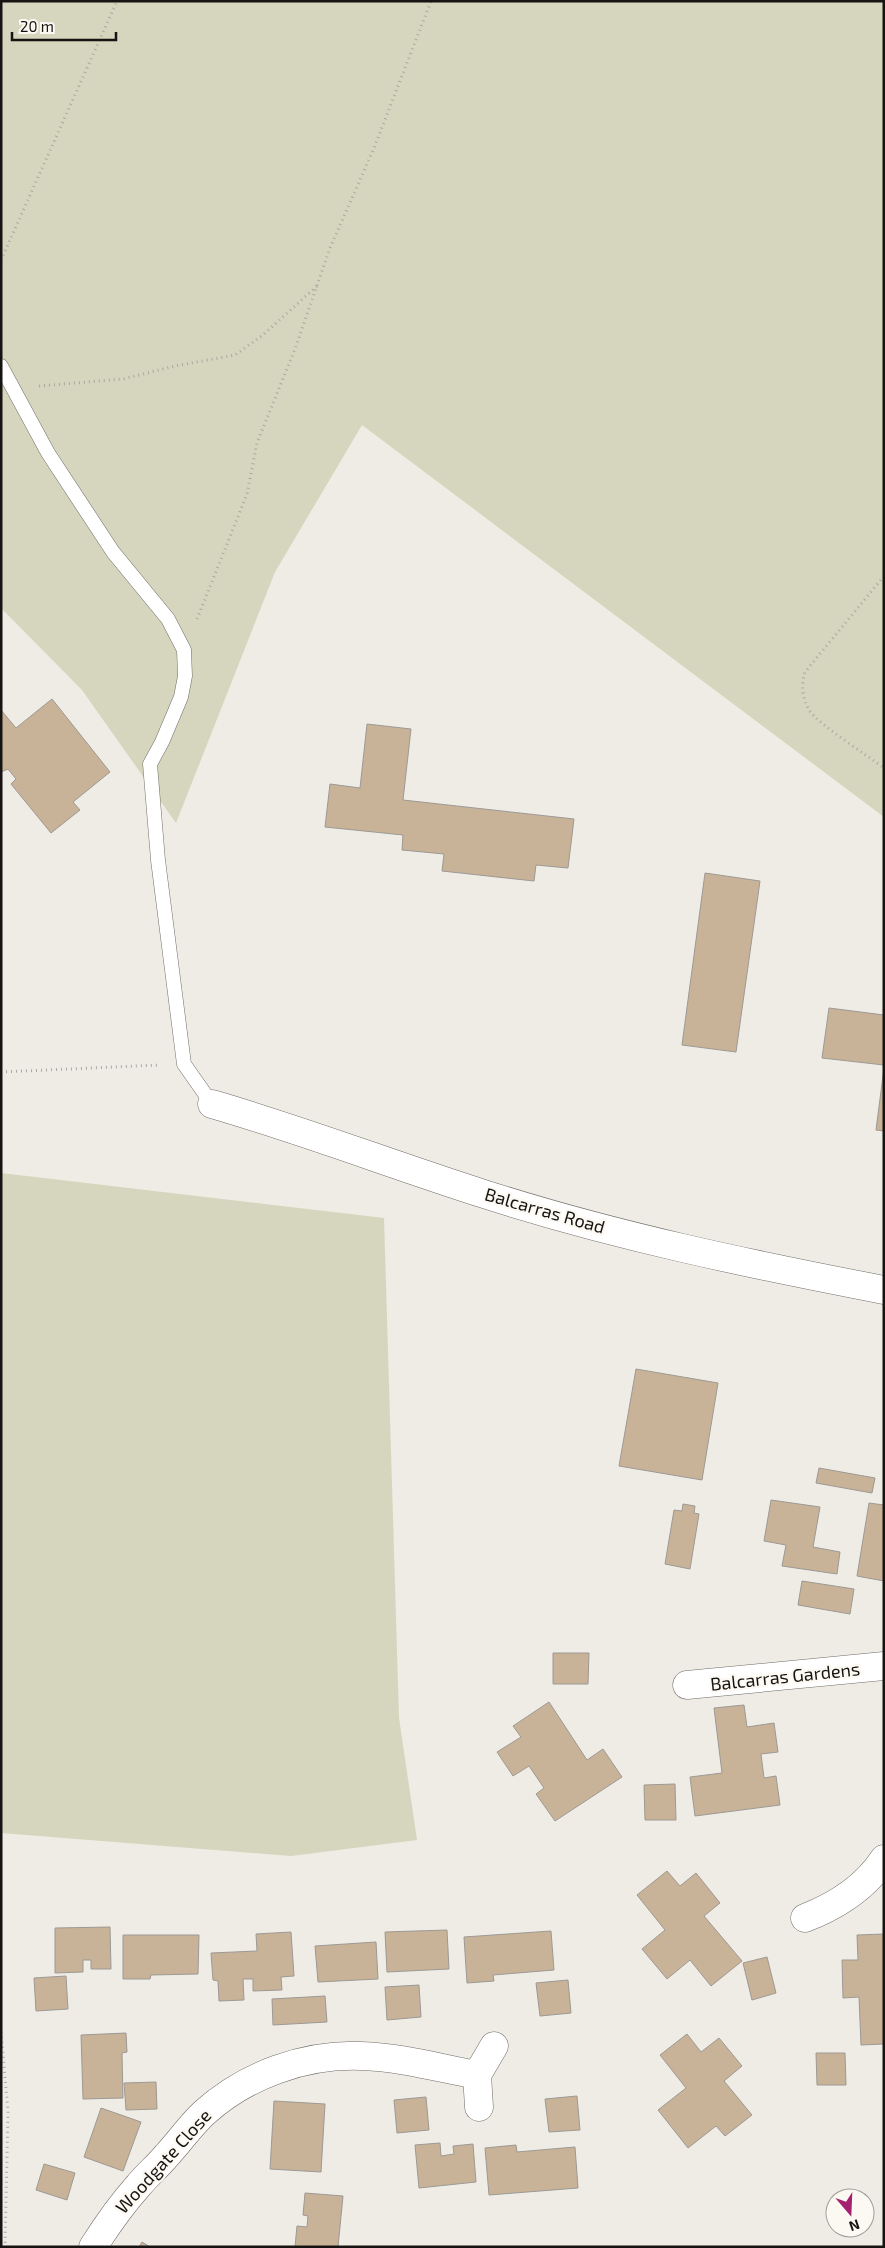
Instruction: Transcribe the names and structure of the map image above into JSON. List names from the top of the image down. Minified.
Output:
{"streets":{"street":["Balcarras Road","Balcarras Gardens","Woodgate Close"]},"scale_bar":"20 m","north":"bottom"}
